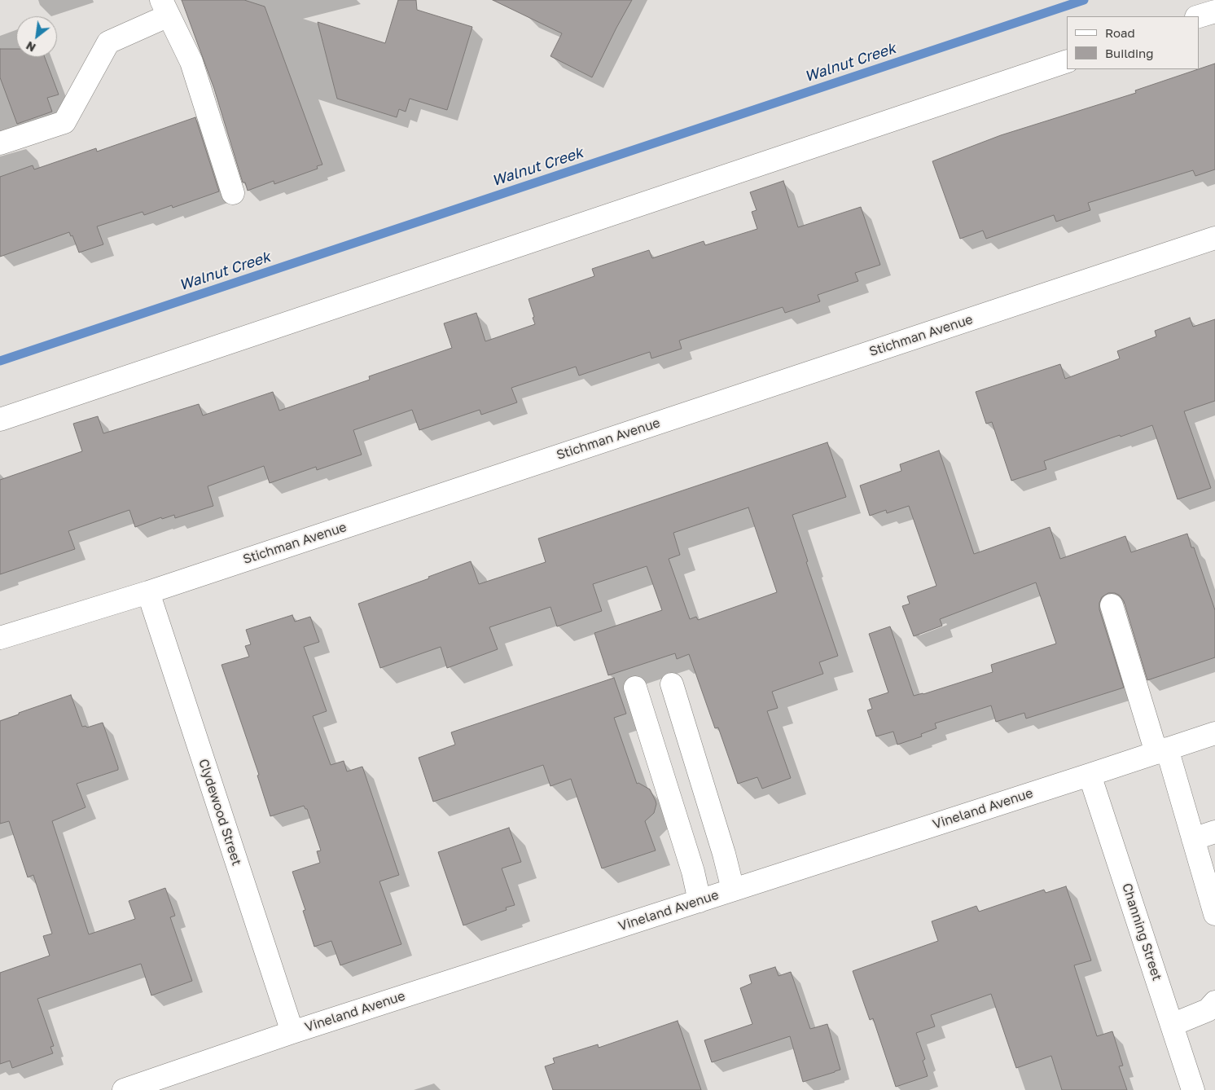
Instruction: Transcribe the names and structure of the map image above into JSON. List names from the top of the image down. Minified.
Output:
{"streets":{"street":["Stichman Avenue","Vineland Avenue","Clydewood Street","Channing Street"]},"crossings":[["Stichman Avenue","Clydewood Street"],["Vineland Avenue","Clydewood Street"],["Vineland Avenue","Channing Street"]],"water":["Walnut Creek"],"legend":["Road","Building"],"north":"bottom left"}
